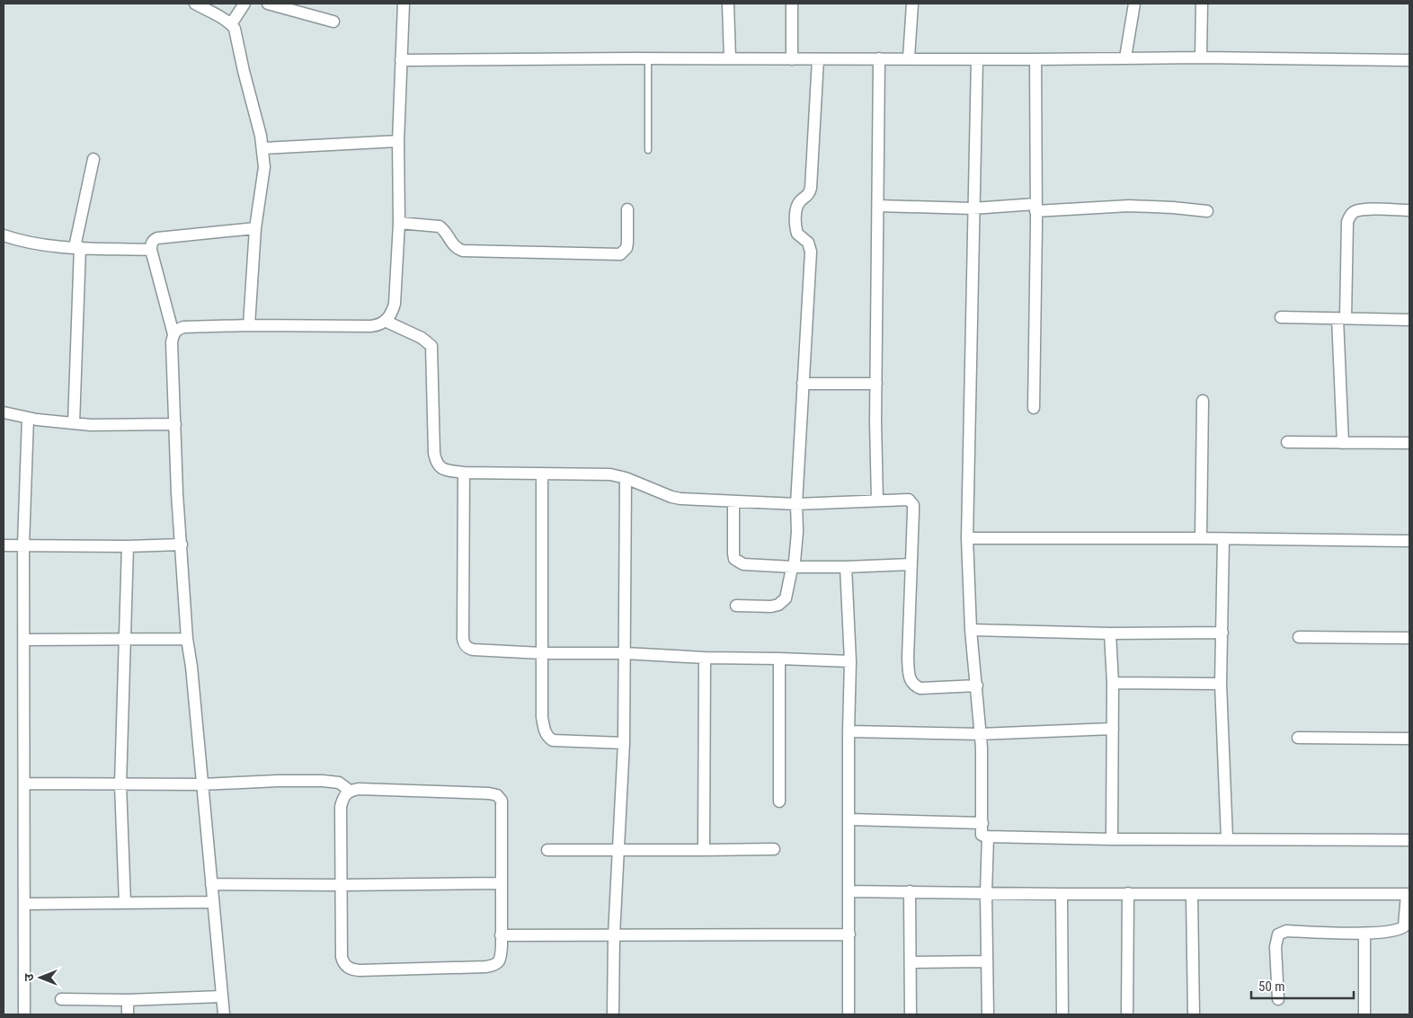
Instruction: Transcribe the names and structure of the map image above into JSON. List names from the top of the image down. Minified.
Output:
{"scale_bar":"50 m","north":"left"}
